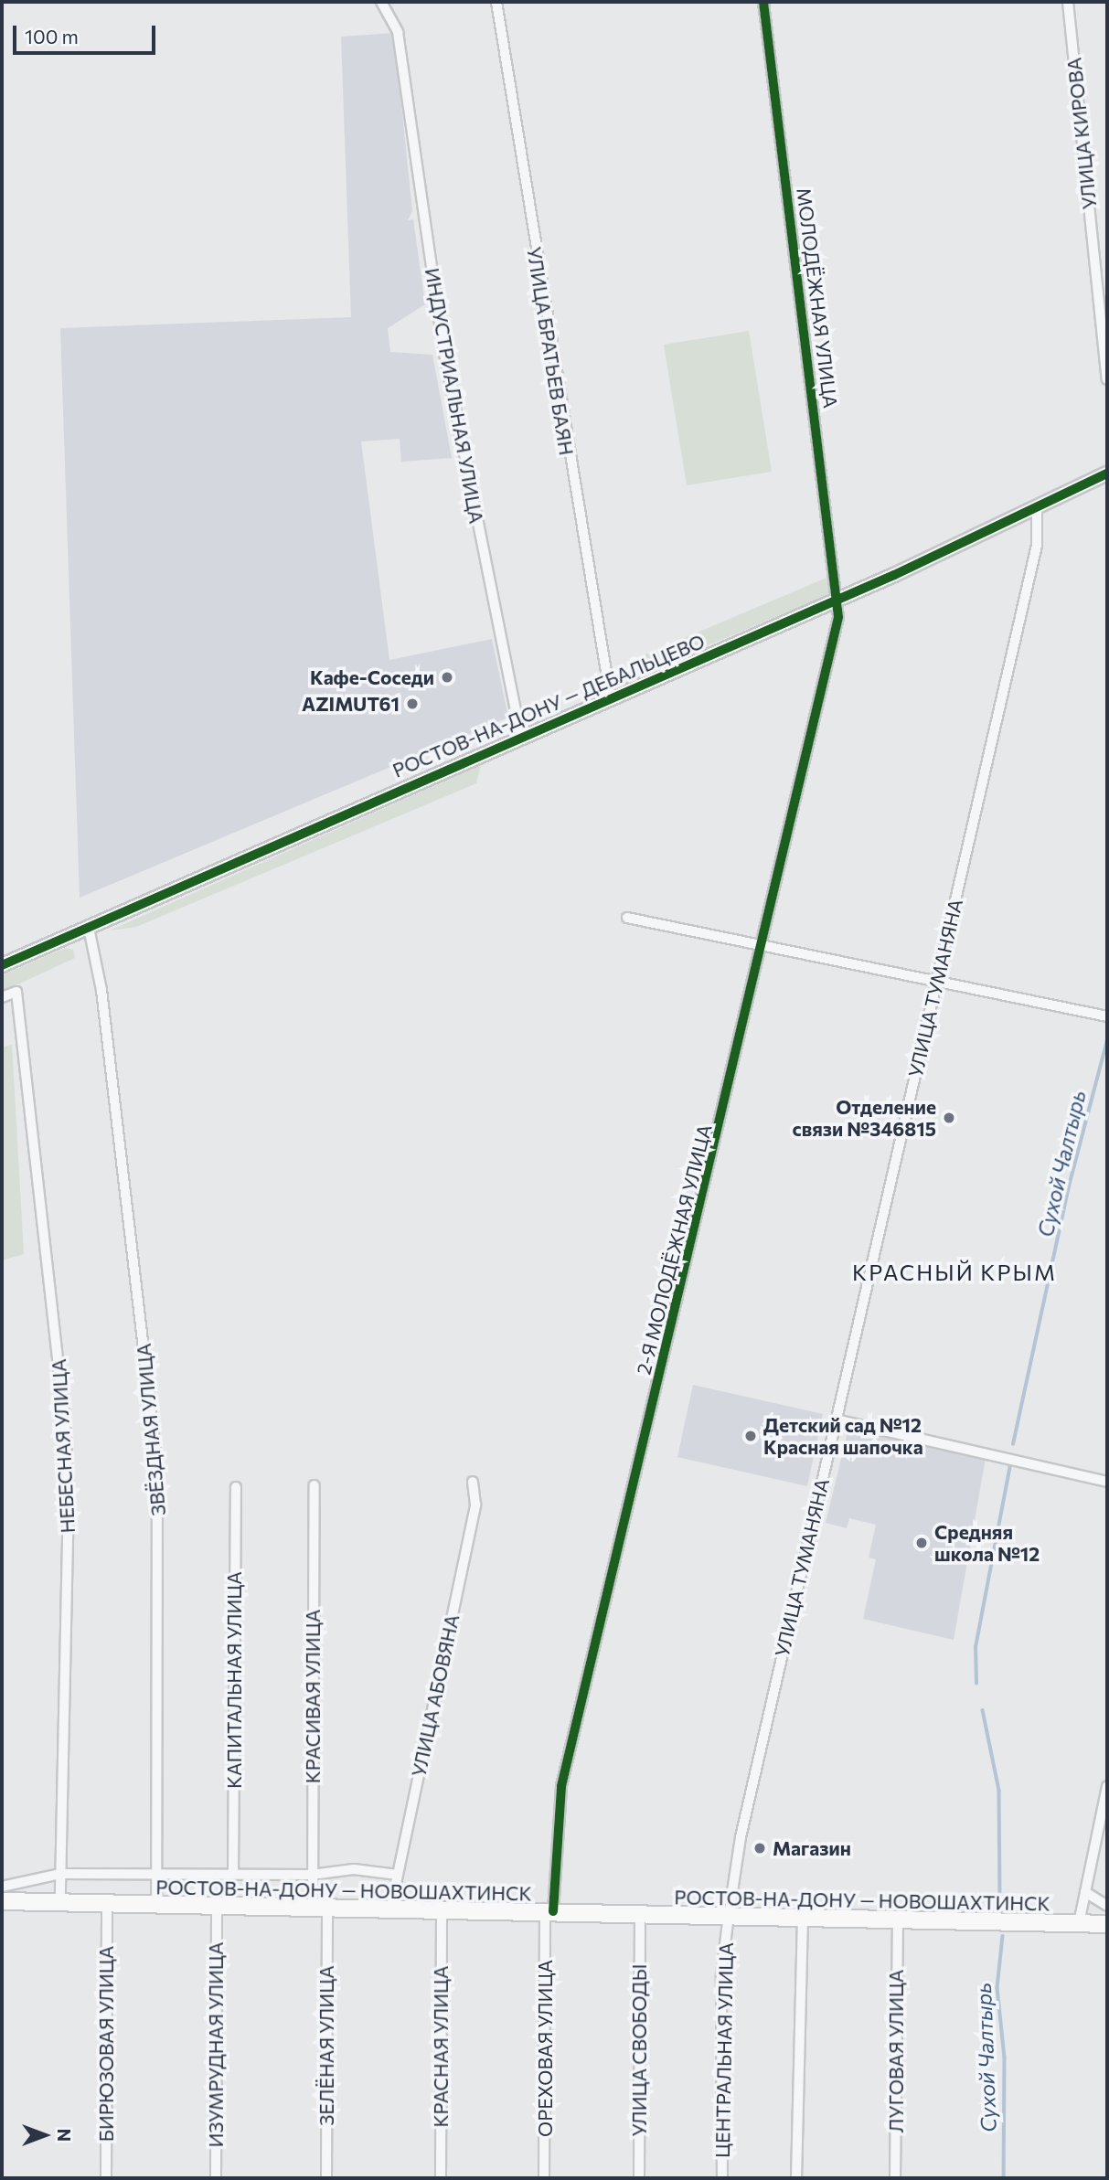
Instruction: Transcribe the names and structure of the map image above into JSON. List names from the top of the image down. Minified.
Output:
{"streets":{"main road":["РОСТОВ-НА-ДОНУ — НОВОШАХТИНСК"],"street":["УЛИЦА КИРОВА","МОЛОДЁЖНАЯ УЛИЦА","УЛИЦА БРАТЬЕВ БАЯН","ИНДУСТРИАЛЬНАЯ УЛИЦА","РОСТОВ-НА-ДОНУ — ДЕБАЛЬЦЕВО","УЛИЦА ТУМАНЯНА","2-Я МОЛОДЁЖНАЯ УЛИЦА","ЗВЁЗДНАЯ УЛИЦА","НЕБЕСНАЯ УЛИЦА","КАПИТАЛЬНАЯ УЛИЦА","УЛИЦА АБОВЯНА","КРАСИВАЯ УЛИЦА","БИРЮЗОВАЯ УЛИЦА","ИЗУМРУДНАЯ УЛИЦА","ЗЕЛЁНАЯ УЛИЦА","КРАСНАЯ УЛИЦА","ОРЕХОВАЯ УЛИЦА","УЛИЦА СВОБОДЫ","ЦЕНТРАЛЬНАЯ УЛИЦА","ЛУГОВАЯ УЛИЦА"]},"crossings":[["МОЛОДЁЖНАЯ УЛИЦА","РОСТОВ-НА-ДОНУ — ДЕБАЛЬЦЕВО"],["МОЛОДЁЖНАЯ УЛИЦА","2-Я МОЛОДЁЖНАЯ УЛИЦА"],["УЛИЦА БРАТЬЕВ БАЯН","РОСТОВ-НА-ДОНУ — ДЕБАЛЬЦЕВО"],["ИНДУСТРИАЛЬНАЯ УЛИЦА","РОСТОВ-НА-ДОНУ — ДЕБАЛЬЦЕВО"],["РОСТОВ-НА-ДОНУ — ДЕБАЛЬЦЕВО","УЛИЦА ТУМАНЯНА"],["РОСТОВ-НА-ДОНУ — ДЕБАЛЬЦЕВО","2-Я МОЛОДЁЖНАЯ УЛИЦА"],["РОСТОВ-НА-ДОНУ — ДЕБАЛЬЦЕВО","ЗВЁЗДНАЯ УЛИЦА"],["УЛИЦА ТУМАНЯНА","РОСТОВ-НА-ДОНУ — НОВОШАХТИНСК"],["УЛИЦА ТУМАНЯНА","ЦЕНТРАЛЬНАЯ УЛИЦА"],["2-Я МОЛОДЁЖНАЯ УЛИЦА","РОСТОВ-НА-ДОНУ — НОВОШАХТИНСК"],["2-Я МОЛОДЁЖНАЯ УЛИЦА","ОРЕХОВАЯ УЛИЦА"],["ЗВЁЗДНАЯ УЛИЦА","РОСТОВ-НА-ДОНУ — НОВОШАХТИНСК"],["НЕБЕСНАЯ УЛИЦА","РОСТОВ-НА-ДОНУ — НОВОШАХТИНСК"],["УЛИЦА АБОВЯНА","РОСТОВ-НА-ДОНУ — НОВОШАХТИНСК"],["КРАСИВАЯ УЛИЦА","РОСТОВ-НА-ДОНУ — НОВОШАХТИНСК"],["КРАСИВАЯ УЛИЦА","ЗЕЛЁНАЯ УЛИЦА"],["РОСТОВ-НА-ДОНУ — НОВОШАХТИНСК","БИРЮЗОВАЯ УЛИЦА"],["РОСТОВ-НА-ДОНУ — НОВОШАХТИНСК","ИЗУМРУДНАЯ УЛИЦА"],["РОСТОВ-НА-ДОНУ — НОВОШАХТИНСК","ЗЕЛЁНАЯ УЛИЦА"],["РОСТОВ-НА-ДОНУ — НОВОШАХТИНСК","КРАСНАЯ УЛИЦА"],["РОСТОВ-НА-ДОНУ — НОВОШАХТИНСК","ОРЕХОВАЯ УЛИЦА"],["РОСТОВ-НА-ДОНУ — НОВОШАХТИНСК","УЛИЦА СВОБОДЫ"],["РОСТОВ-НА-ДОНУ — НОВОШАХТИНСК","ЦЕНТРАЛЬНАЯ УЛИЦА"],["РОСТОВ-НА-ДОНУ — НОВОШАХТИНСК","ЛУГОВАЯ УЛИЦА"]],"districts":["КРАСНЫЙ КРЫМ"],"water":["Сухой Чалтырь"],"places":["Кафе-Соседи","AZIMUT61","Отделение связи №346815","Детский сад №12 Красная шапочка","Средняя школа №12","Магазин"],"scale_bar":"100 m","north":"right"}
